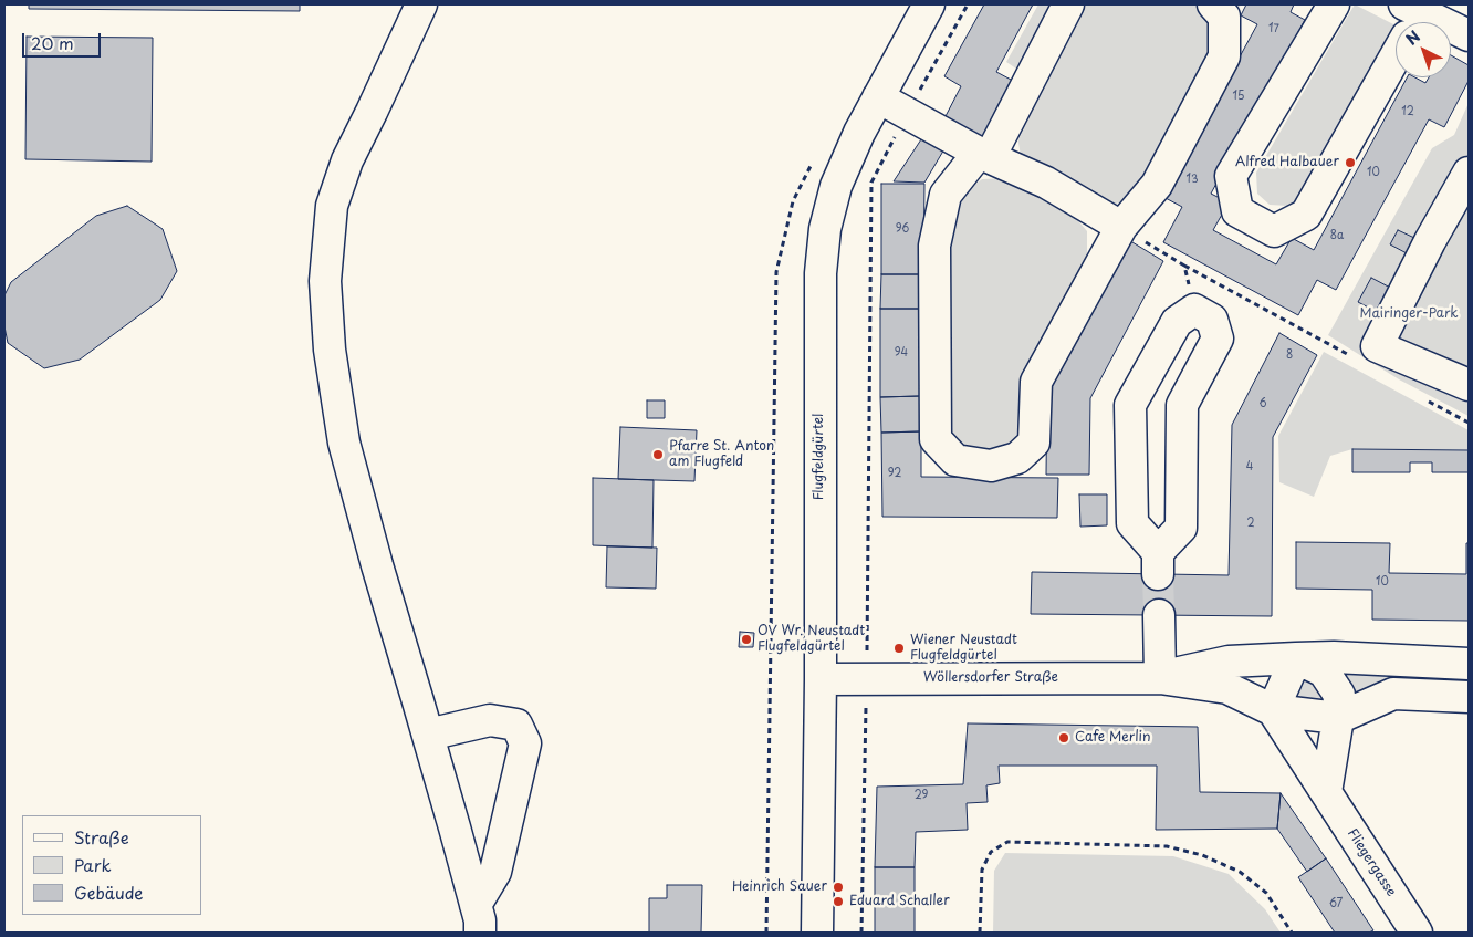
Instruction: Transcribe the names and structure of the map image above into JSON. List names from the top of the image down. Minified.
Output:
{"streets":{"street":["Flugfeldgürtel","Wöllersdorfer Straße","Fliegergasse"]},"crossings":[["Flugfeldgürtel","Wöllersdorfer Straße"],["Wöllersdorfer Straße","Fliegergasse"]],"parks":["Mairinger-Park"],"places":["Alfred Halbauer","Pfarre St. Anton am Flugfeld","OV Wr. Neustadt Flugfeldgürtel","Wiener Neustadt Flugfeldgürtel","Cafe Merlin","Heinrich Sauer","Eduard Schaller"],"house_numbers":["17","15","12","10","13","96","8a","94","8","6","4","92","2","10","29","67"],"legend":["Straße","Park","Gebäude"],"scale_bar":"20 m","north":"top left"}
